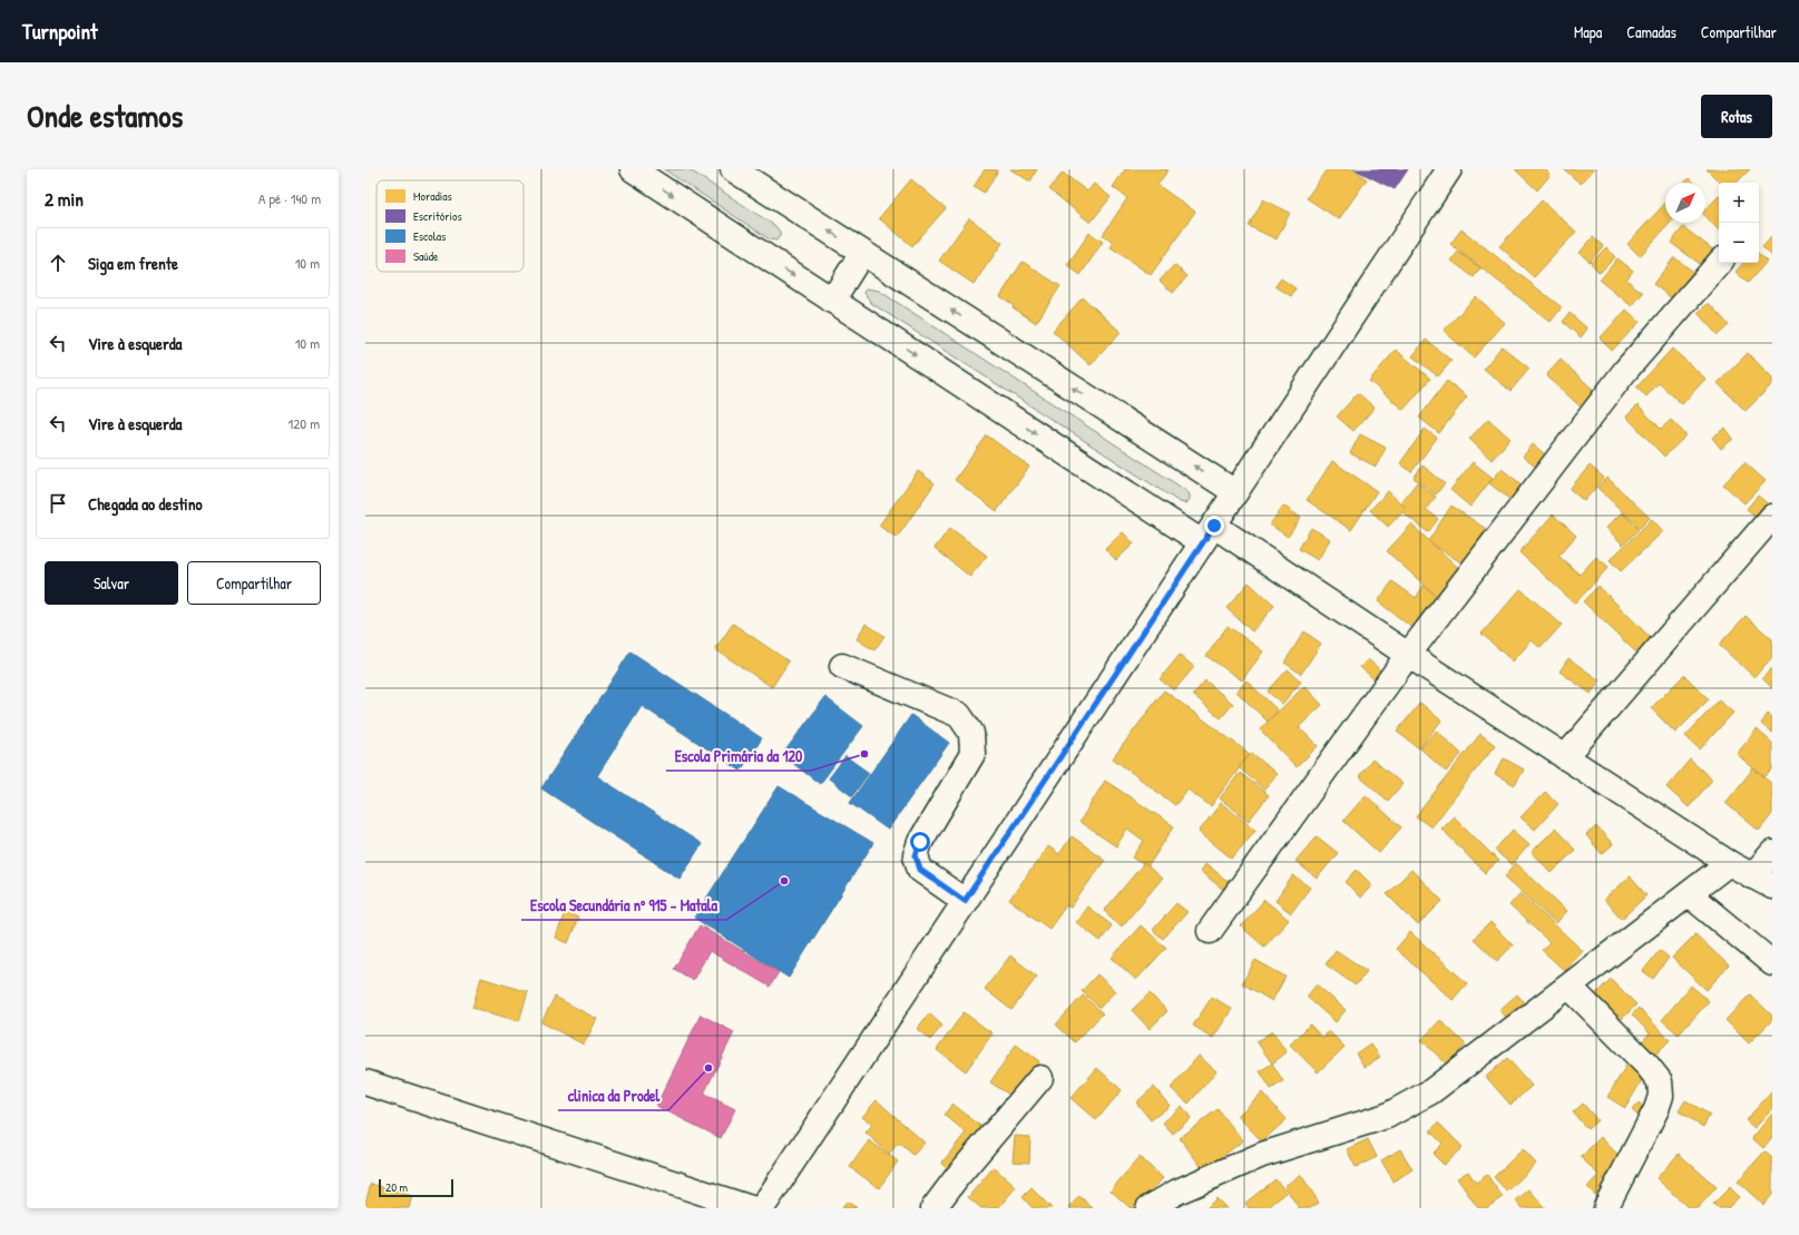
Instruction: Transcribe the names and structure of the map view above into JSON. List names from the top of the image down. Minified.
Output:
{"places":["Escola Primária da 120","Escola Secundária nº 915 - Matala","clinica da Prodel"],"legend":["Moradias","Escritórios","Escolas","Saúde"],"scale_bar":"20 m","north":"top right","page":{"header":"Turnpoint","nav":["Mapa","Camadas","Compartilhar"],"title":"Onde estamos","buttons":["Rotas",["Salvar","Compartilhar"]],"heading":["2 min","A pé · 140 m"],"map_buttons":["+","−"],"list":[["Siga em frente","10 m"],["Vire à esquerda","10 m"],["Vire à esquerda","120 m"],"Chegada ao destino"],"scale":"20 m"}}
